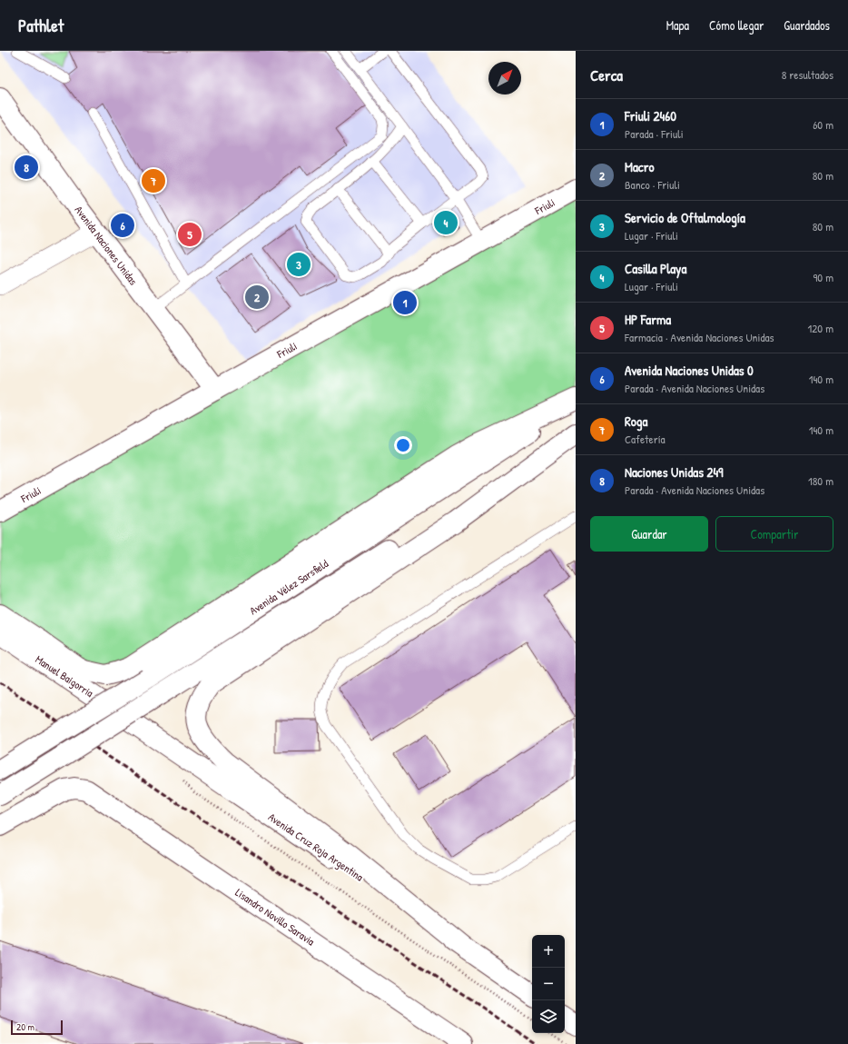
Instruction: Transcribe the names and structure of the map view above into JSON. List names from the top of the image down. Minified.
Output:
{"streets":{"main road":["Friuli","Avenida Naciones Unidas","Avenida Vélez Sarsfield","Manuel Baigorria","Avenida Cruz Roja Argentina","Lisandro Novillo Saravia"]},"crossings":[["Friuli","Avenida Naciones Unidas"],["Manuel Baigorria","Avenida Cruz Roja Argentina"]],"scale_bar":"20 m","north":"top right","page":{"header":"Pathlet","nav":["Mapa","Cómo llegar","Guardados"],"heading":["Cerca","8 resultados"],"list":[{"mark":"1","name":"Friuli 2460","note":"Parada · Friuli","value":"60 m"},{"mark":"2","name":"Macro","note":"Banco · Friuli","value":"80 m"},{"mark":"3","name":"Servicio de Oftalmología","note":"Lugar · Friuli","value":"80 m"},{"mark":"4","name":"Casilla Playa","note":"Lugar · Friuli","value":"90 m"},{"mark":"5","name":"HP Farma","note":"Farmacia · Avenida Naciones Unidas","value":"120 m"},{"mark":"6","name":"Avenida Naciones Unidas 0","note":"Parada · Avenida Naciones Unidas","value":"140 m"},{"mark":"7","name":"Roga","note":"Cafetería","value":"140 m"},{"mark":"8","name":"Naciones Unidas 249","note":"Parada · Avenida Naciones Unidas","value":"180 m"}],"pins":["8","7","4","6","5","3","2","1"],"buttons":["Guardar","Compartir"],"map_buttons":["+","−"],"scale":"20 m"}}
